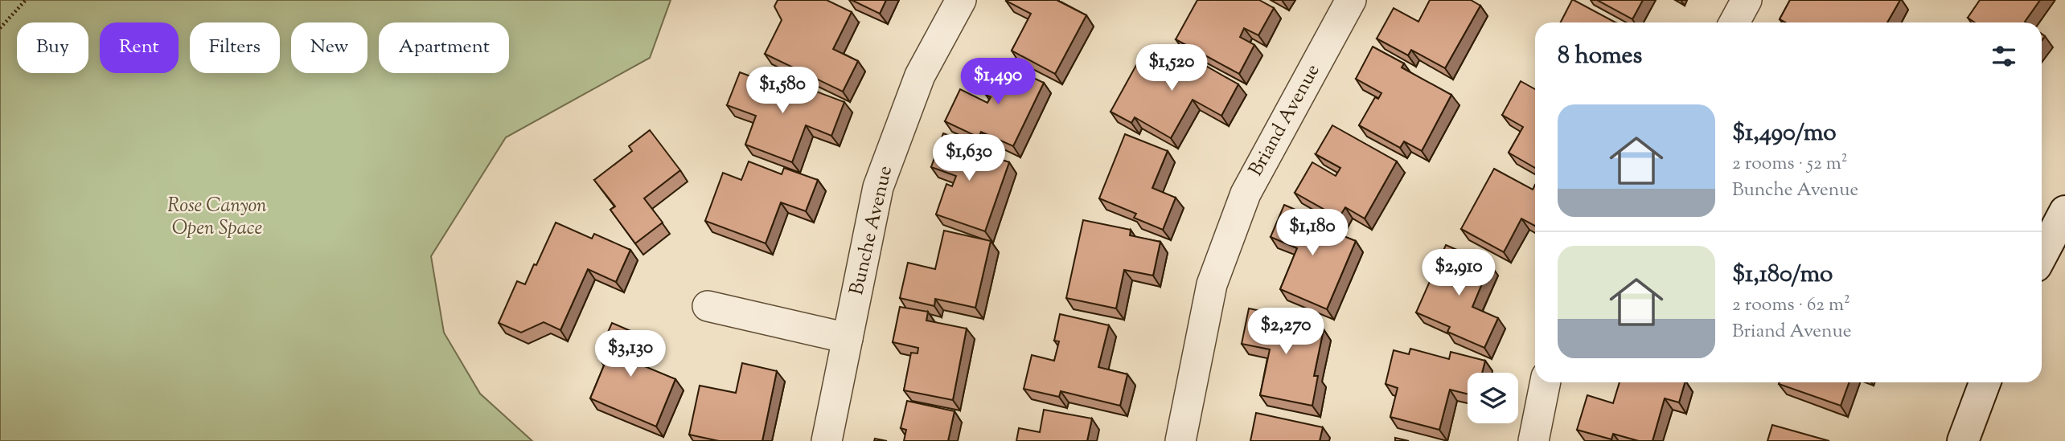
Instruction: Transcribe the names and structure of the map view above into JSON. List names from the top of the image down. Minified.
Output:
{"streets":{"street":["Briand Avenue","Bunche Avenue"]},"parks":["Rose Canyon Open Space"],"page":{"chip":["Buy","Rent","Filters","New","Apartment"],"heading":"8 homes","price":["$1,520","$1,490","$1,580","$1,630","$1,180","$2,910","$2,270","$3,130"],"list":[{"name":"$1,490/mo","note":"2 rooms · 52 m² · Bunche Avenue"},{"name":"$1,180/mo","note":"2 rooms · 62 m² · Briand Avenue"}]}}
